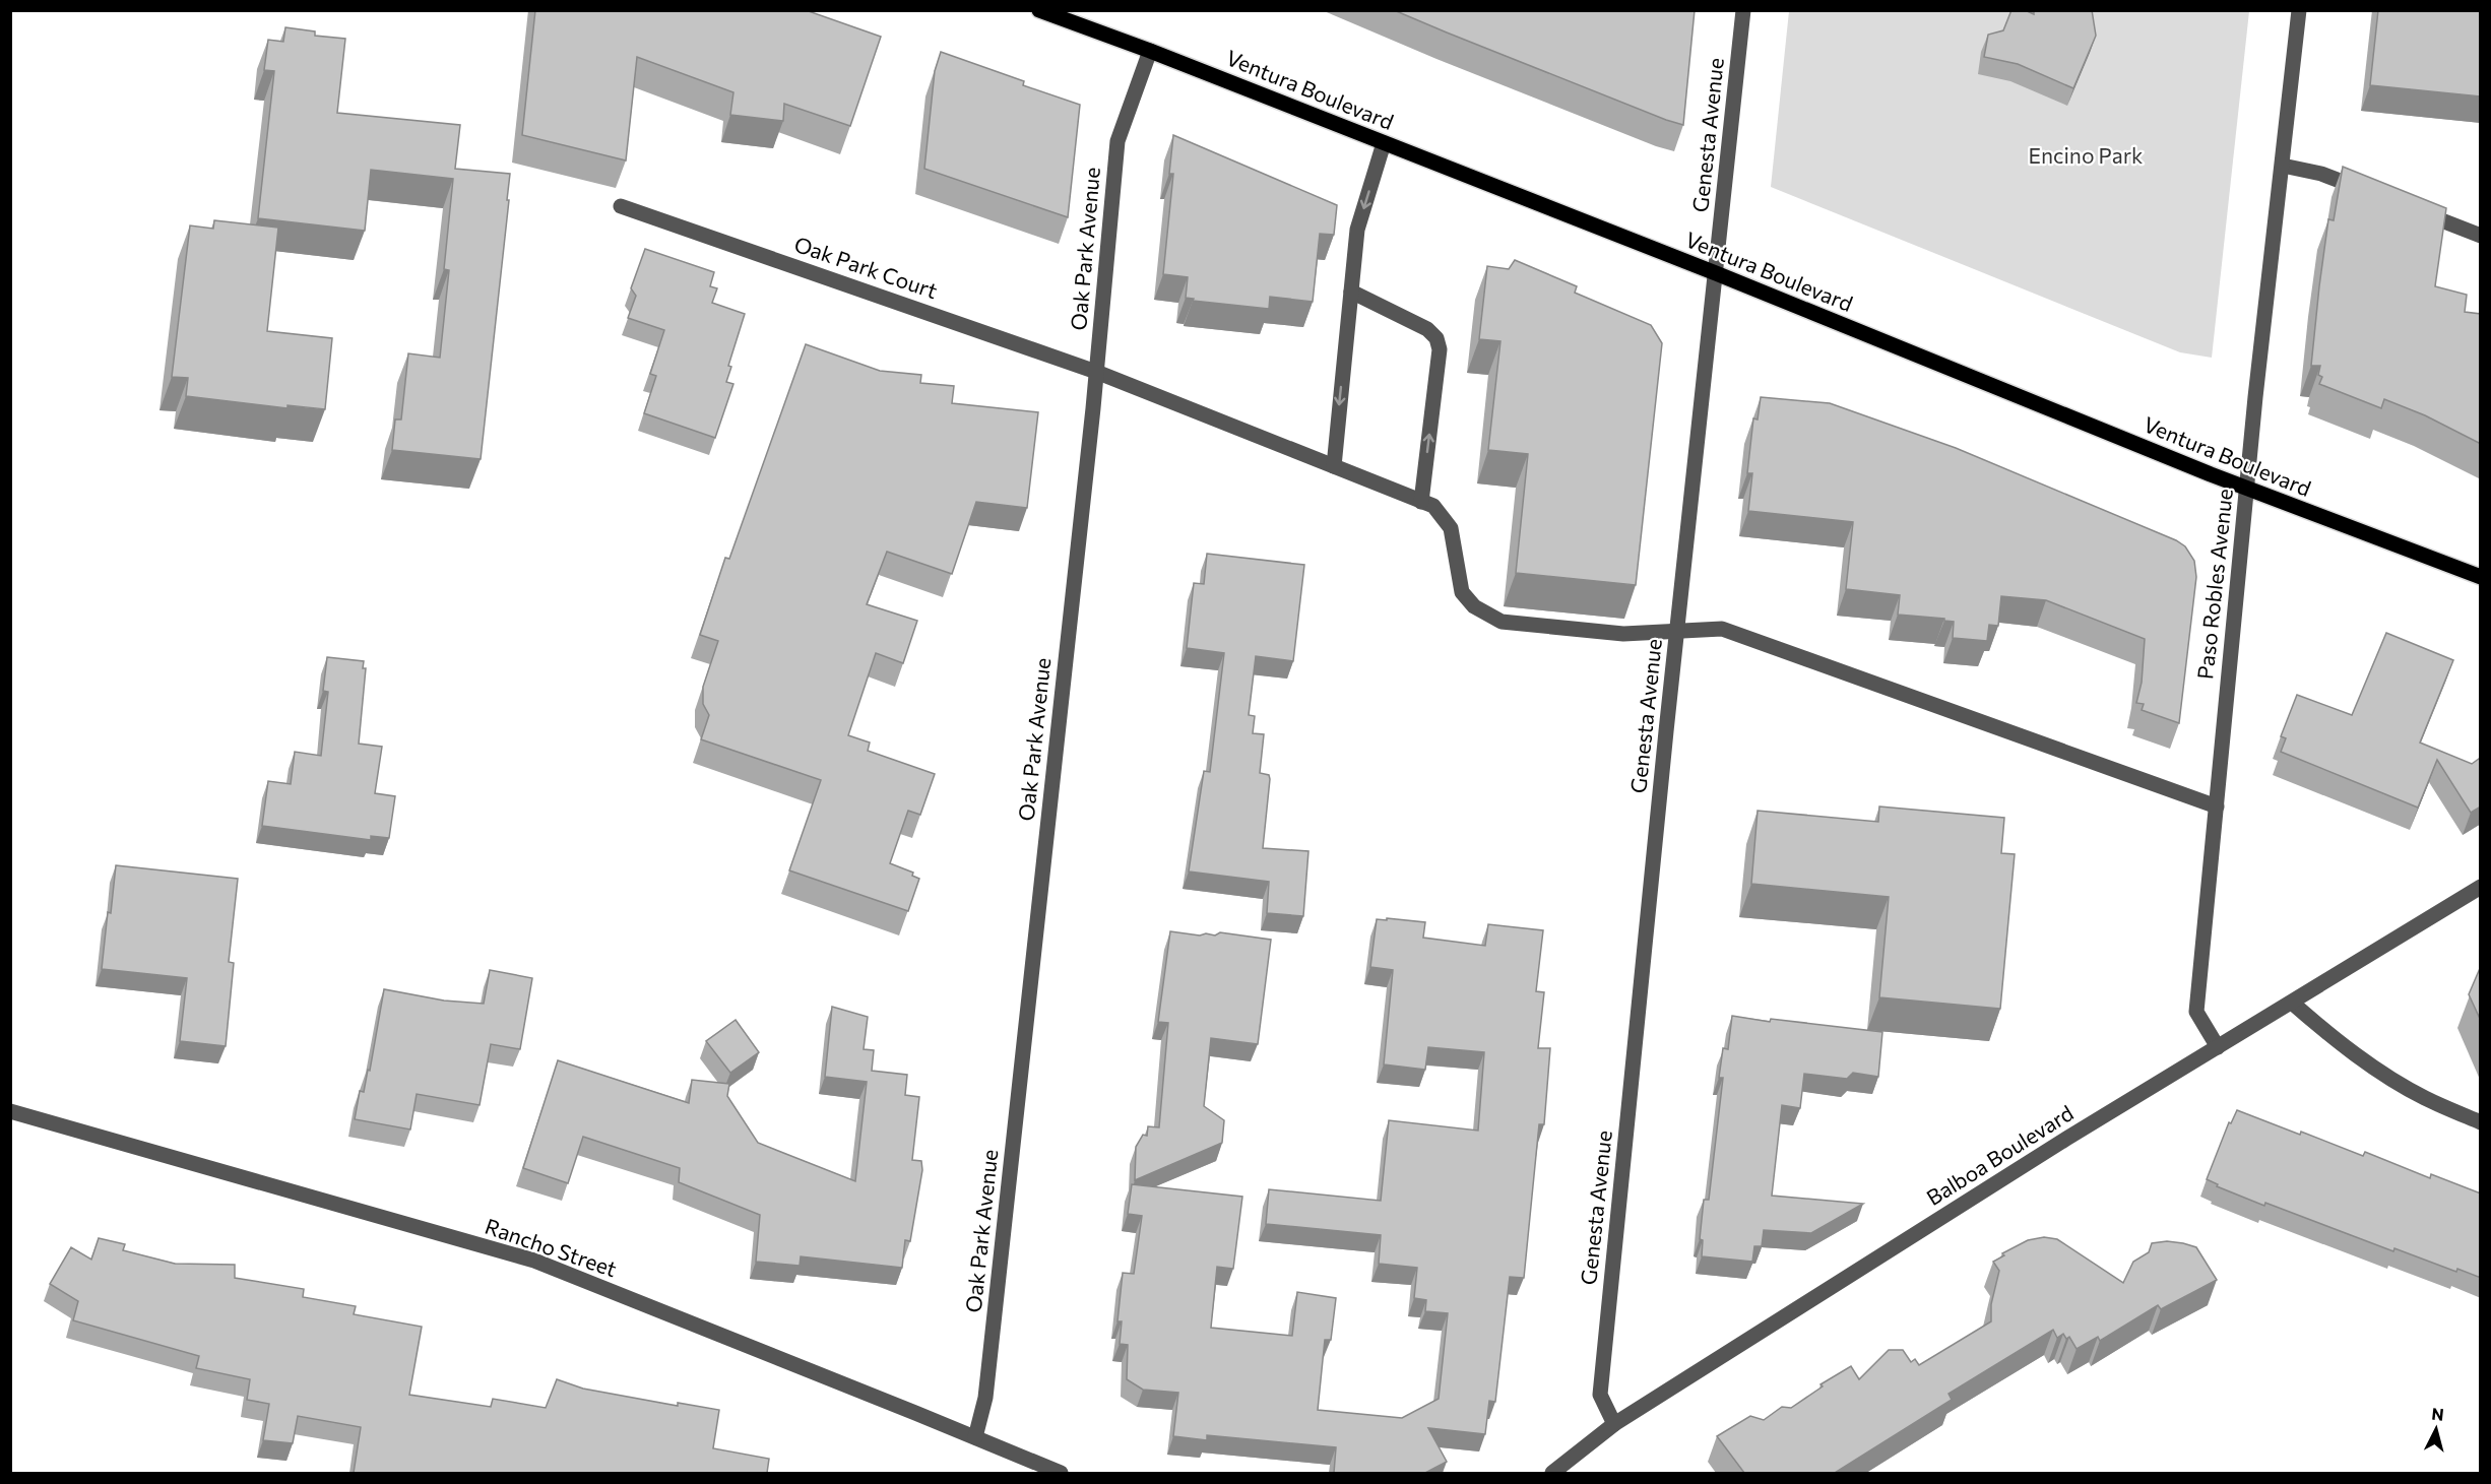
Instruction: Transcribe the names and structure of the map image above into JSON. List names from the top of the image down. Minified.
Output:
{"streets":{"main road":["Ventura Boulevard"],"street":["Genesta Avenue","Oak Park Avenue","Oak Park Court","Paso Robles Avenue","Balboa Boulevard","Rancho Street"]},"crossings":[["Ventura Boulevard","Genesta Avenue"],["Ventura Boulevard","Oak Park Avenue"],["Ventura Boulevard","Paso Robles Avenue"],["Genesta Avenue","Oak Park Court"],["Genesta Avenue","Balboa Boulevard"],["Oak Park Avenue","Oak Park Court"],["Oak Park Avenue","Rancho Street"],["Oak Park Court","Paso Robles Avenue"],["Paso Robles Avenue","Balboa Boulevard"]],"parks":["Encino Park"],"north":"top"}
